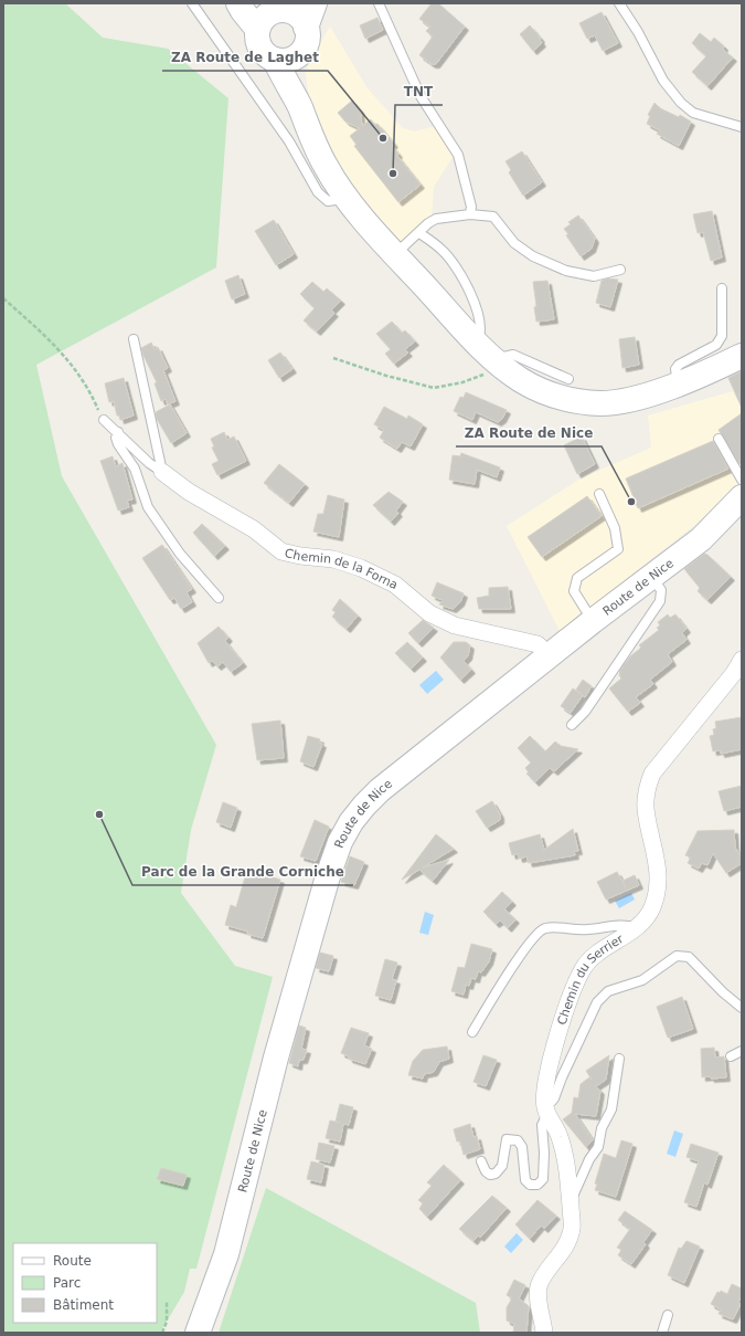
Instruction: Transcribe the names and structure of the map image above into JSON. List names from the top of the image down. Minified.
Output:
{"streets":{"main road":["Route de Nice"],"street":["Chemin de la Forna","Chemin du Serrier"]},"crossings":[["Chemin de la Forna","Route de Nice"]],"places":["ZA Route de Laghet","TNT","ZA Route de Nice","Parc de la Grande Corniche"],"legend":["Route","Parc","Bâtiment"]}
